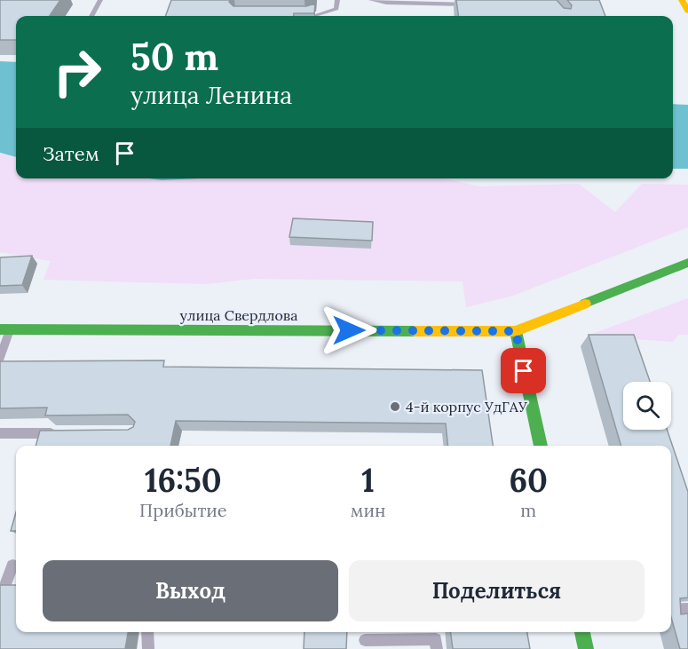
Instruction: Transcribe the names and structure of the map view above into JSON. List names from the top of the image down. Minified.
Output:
{"streets":{"street":["улица Свердлова"]},"places":["4-й корпус УдГАУ"],"page":{"turn":["50 m","улица Ленина"],"then":"Затем","eta":["16:50","Прибытие","1","мин","60","m"],"buttons":["Выход","Поделиться"]}}
